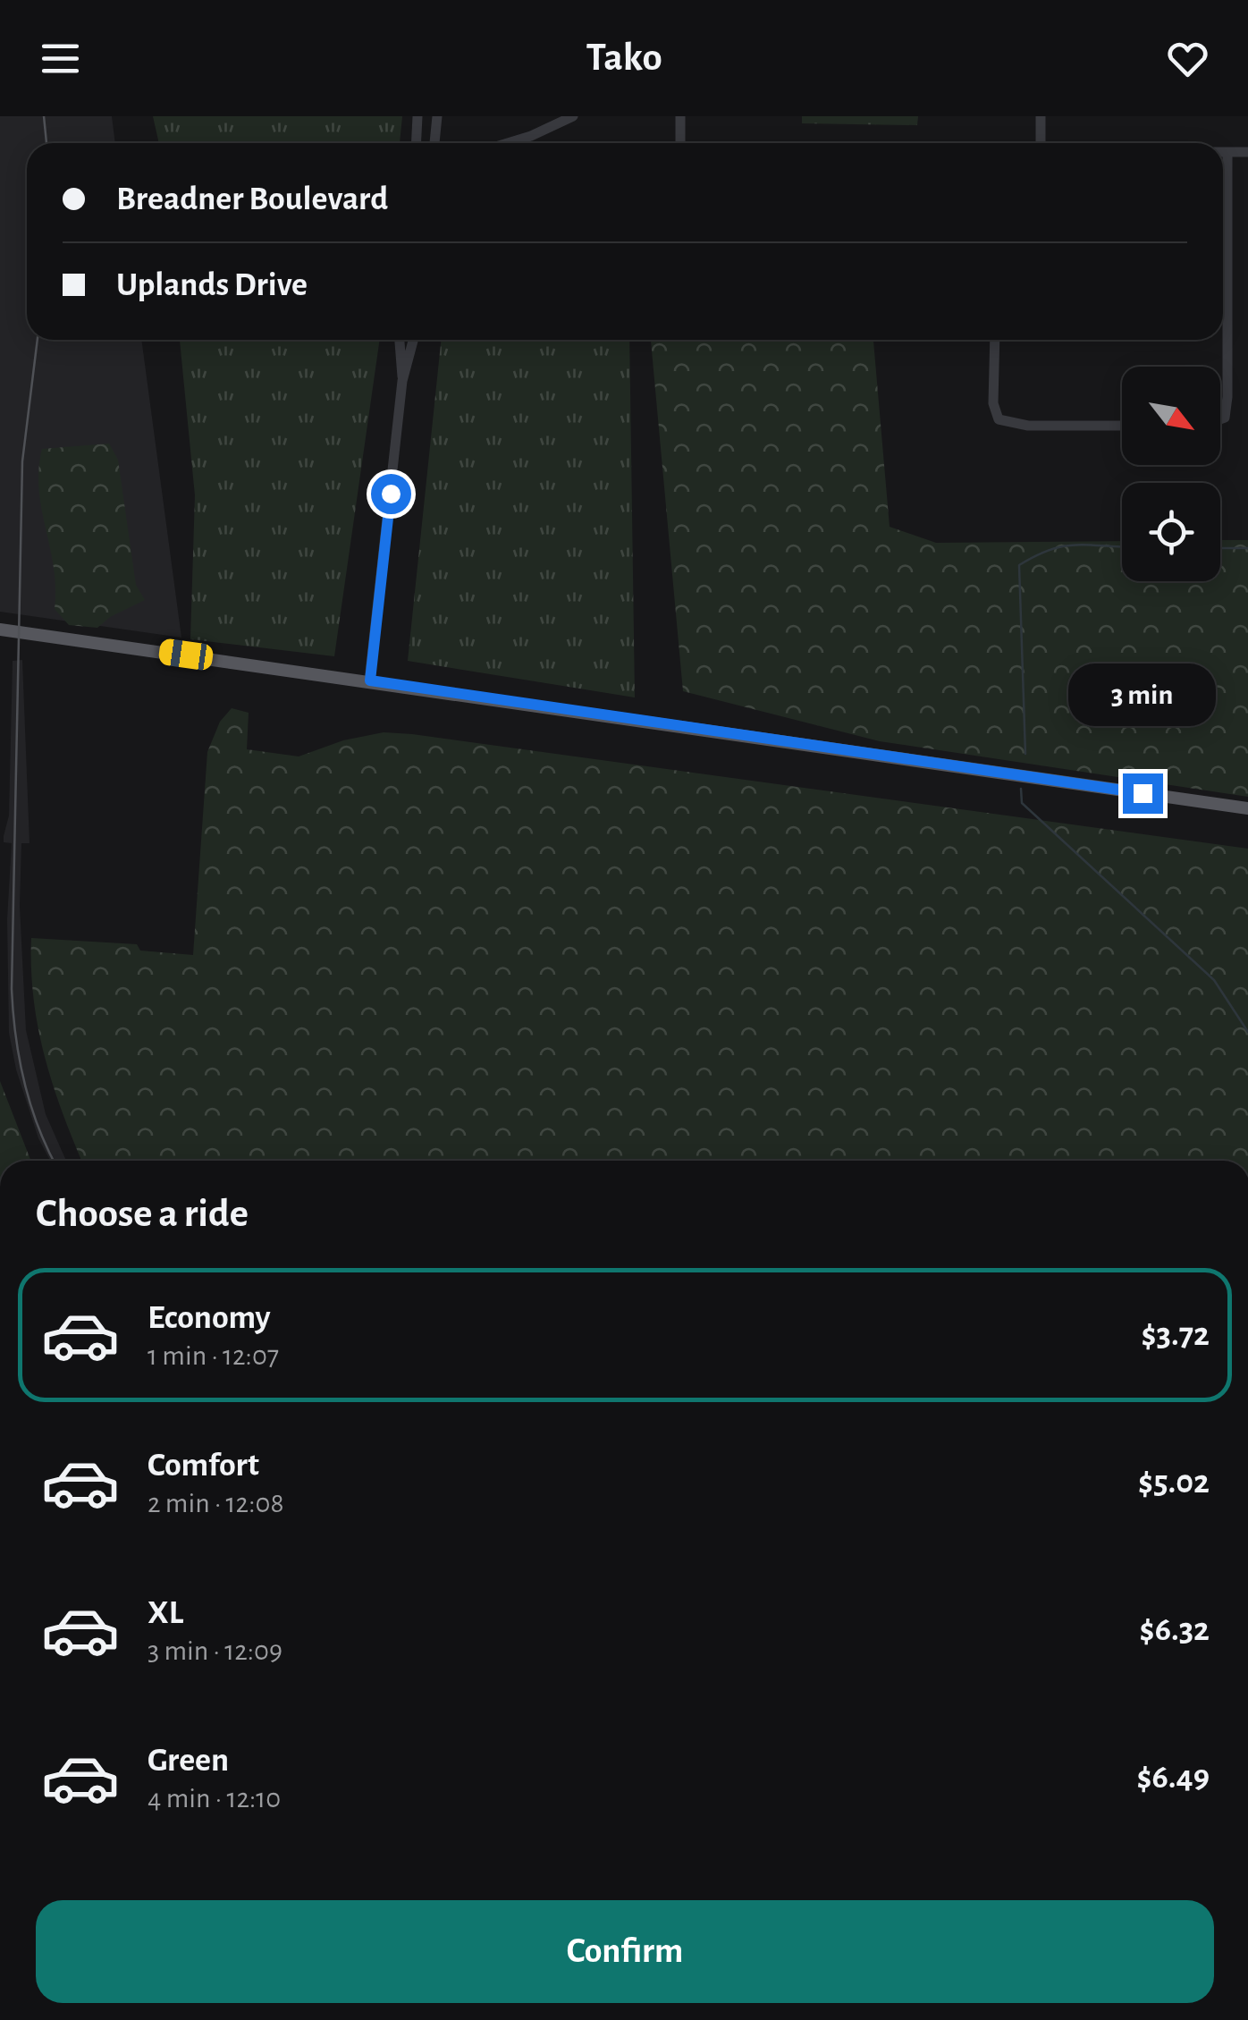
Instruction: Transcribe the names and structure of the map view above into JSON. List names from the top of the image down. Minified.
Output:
{"north":"bottom right","page":{"header":"Tako","banner":["Breadner Boulevard","Uplands Drive"],"bubble":"3 min","heading":"Choose a ride","list":[{"name":"Economy","note":"1 min · 12:07","value":"$3.72"},{"name":"Comfort","note":"2 min · 12:08","value":"$5.02"},{"name":"XL","note":"3 min · 12:09","value":"$6.32"},{"name":"Green","note":"4 min · 12:10","value":"$6.49"}],"buttons":"Confirm"}}
